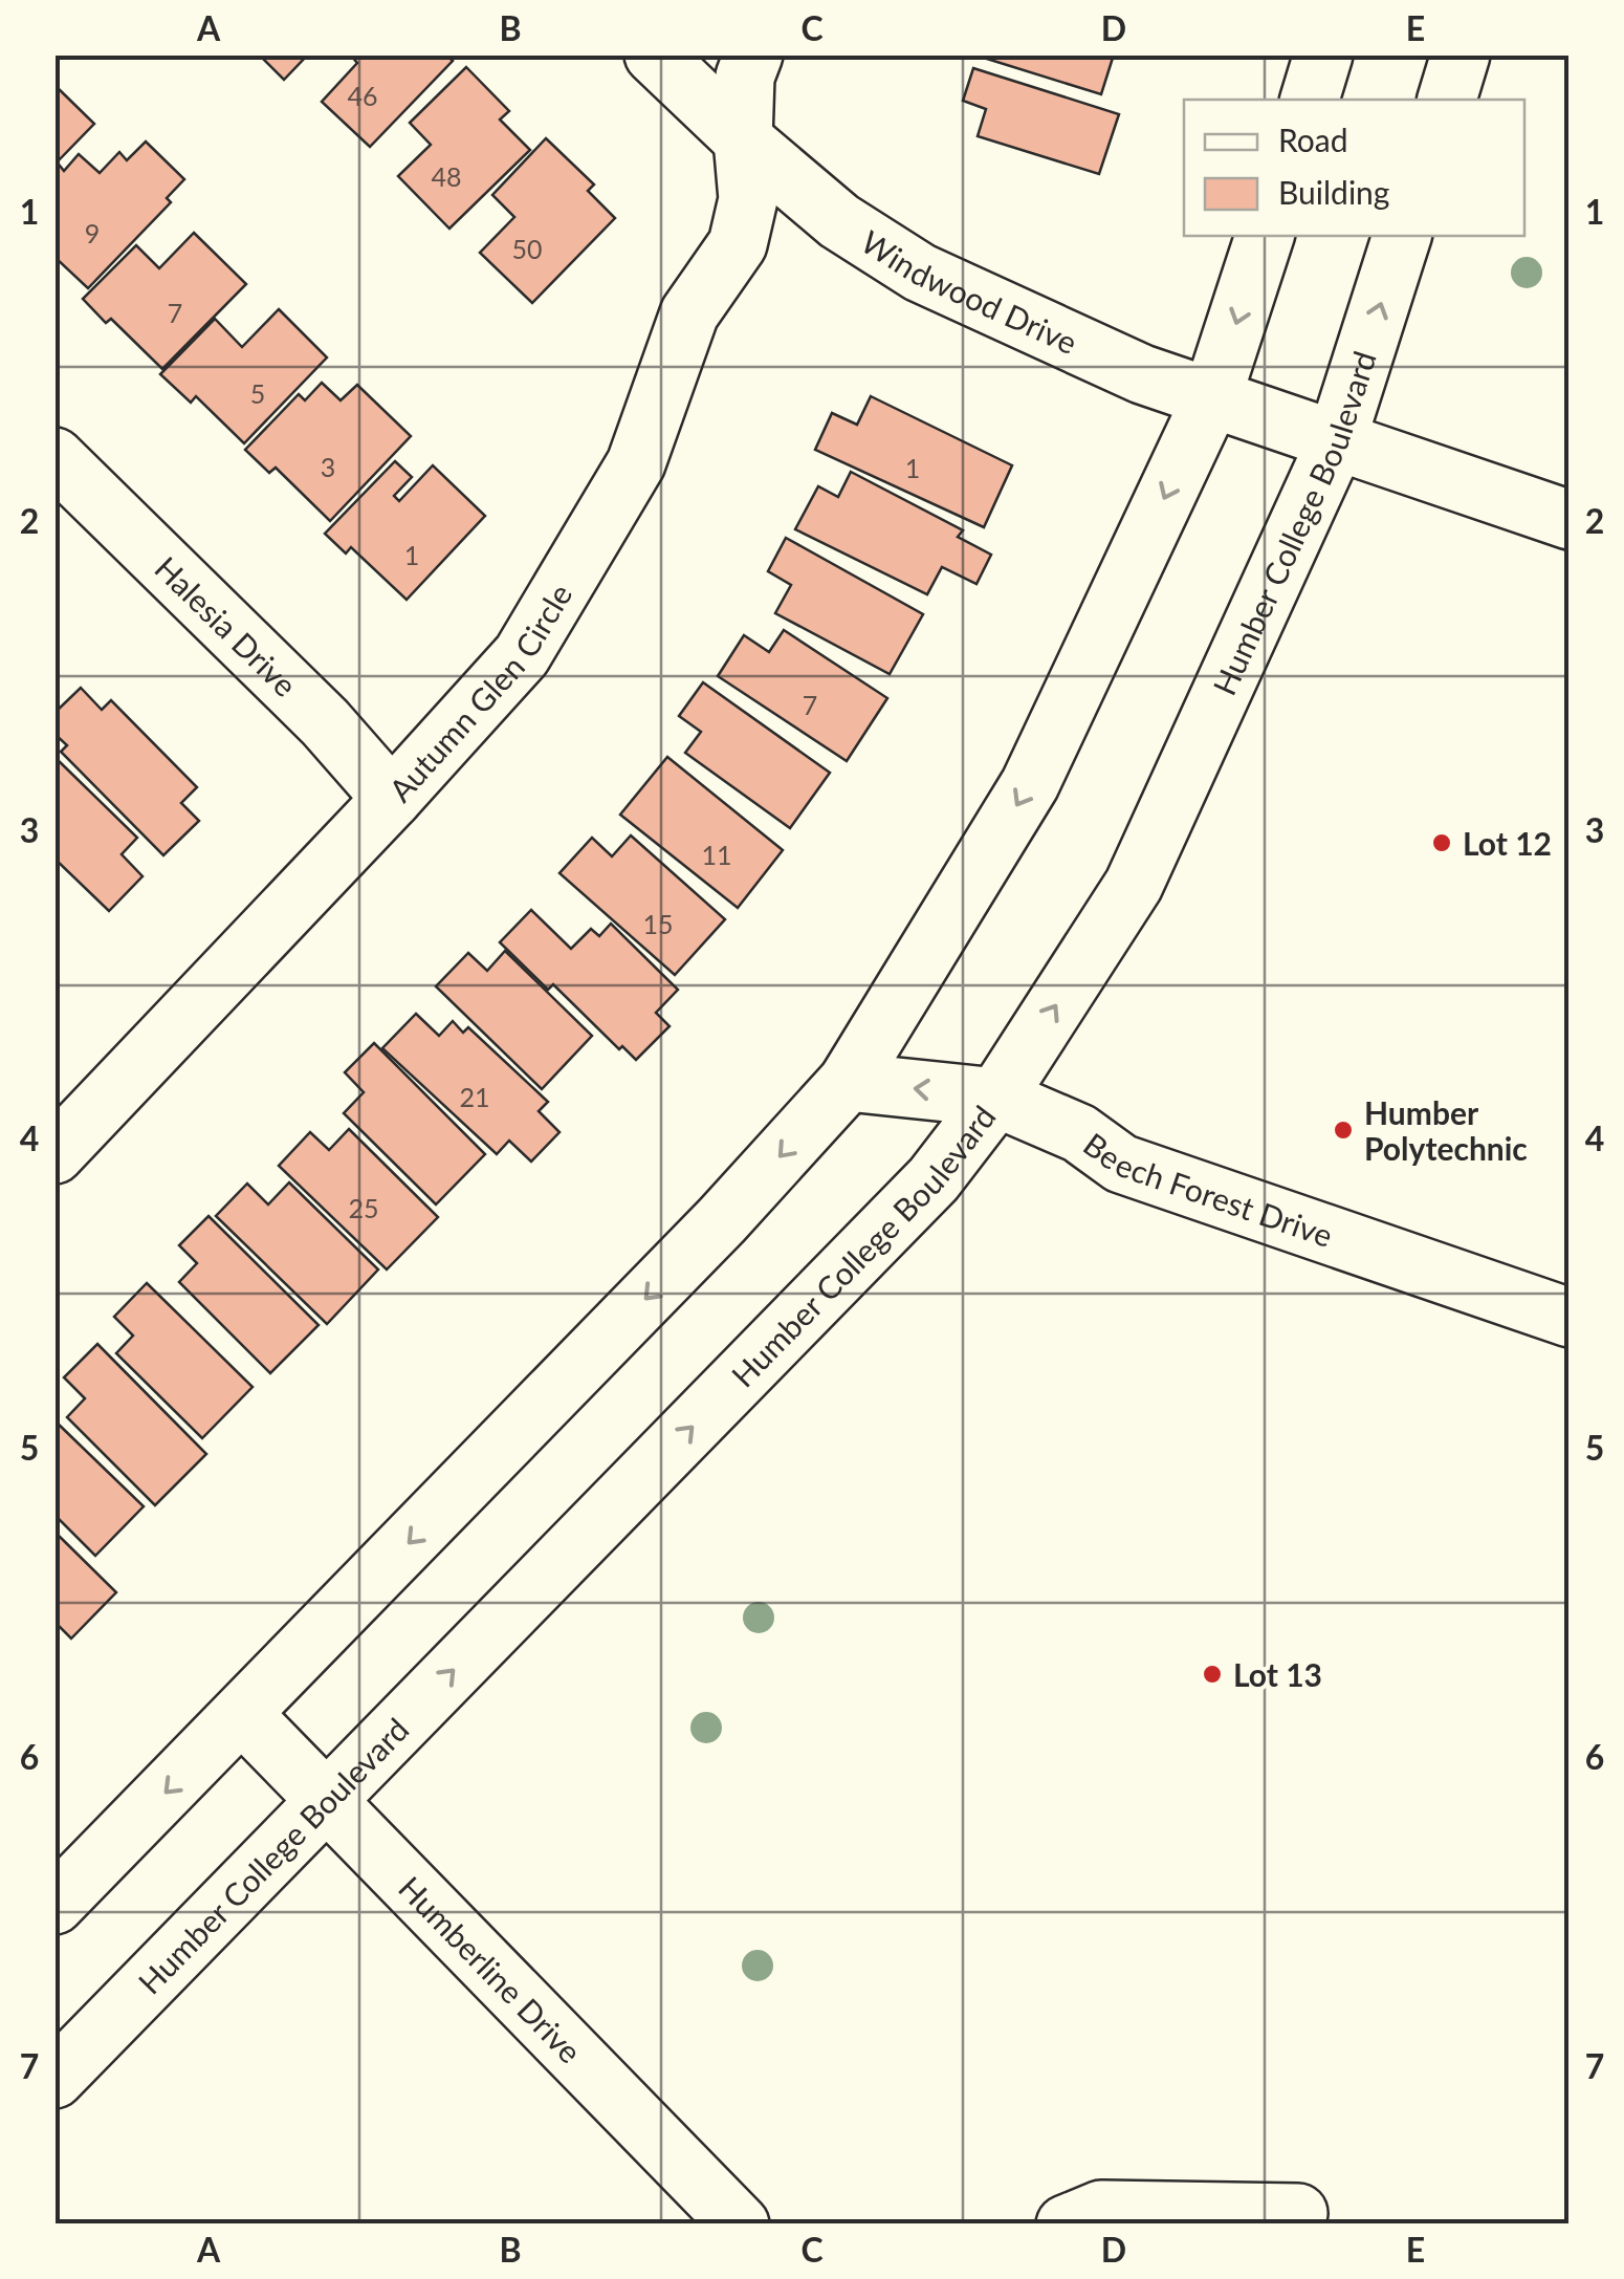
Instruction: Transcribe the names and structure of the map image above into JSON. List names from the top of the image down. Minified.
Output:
{"streets":{"street":["Windwood Drive","Humber College Boulevard","Halesia Drive","Autumn Glen Circle","Beech Forest Drive","Humberline Drive"]},"crossings":[["Windwood Drive","Humber College Boulevard"],["Windwood Drive","Autumn Glen Circle"],["Humber College Boulevard","Beech Forest Drive"],["Humber College Boulevard","Humberline Drive"],["Halesia Drive","Autumn Glen Circle"]],"places":["Lot 12","Humber Polytechnic","Lot 13"],"house_numbers":["46","48","9","50","7","5","3","1","1","7","11","15","21","25"],"legend":["Road","Building"],"grid":{"columns":["A","B","C","D","E"],"rows":["1","2","3","4","5","6","7"]}}
